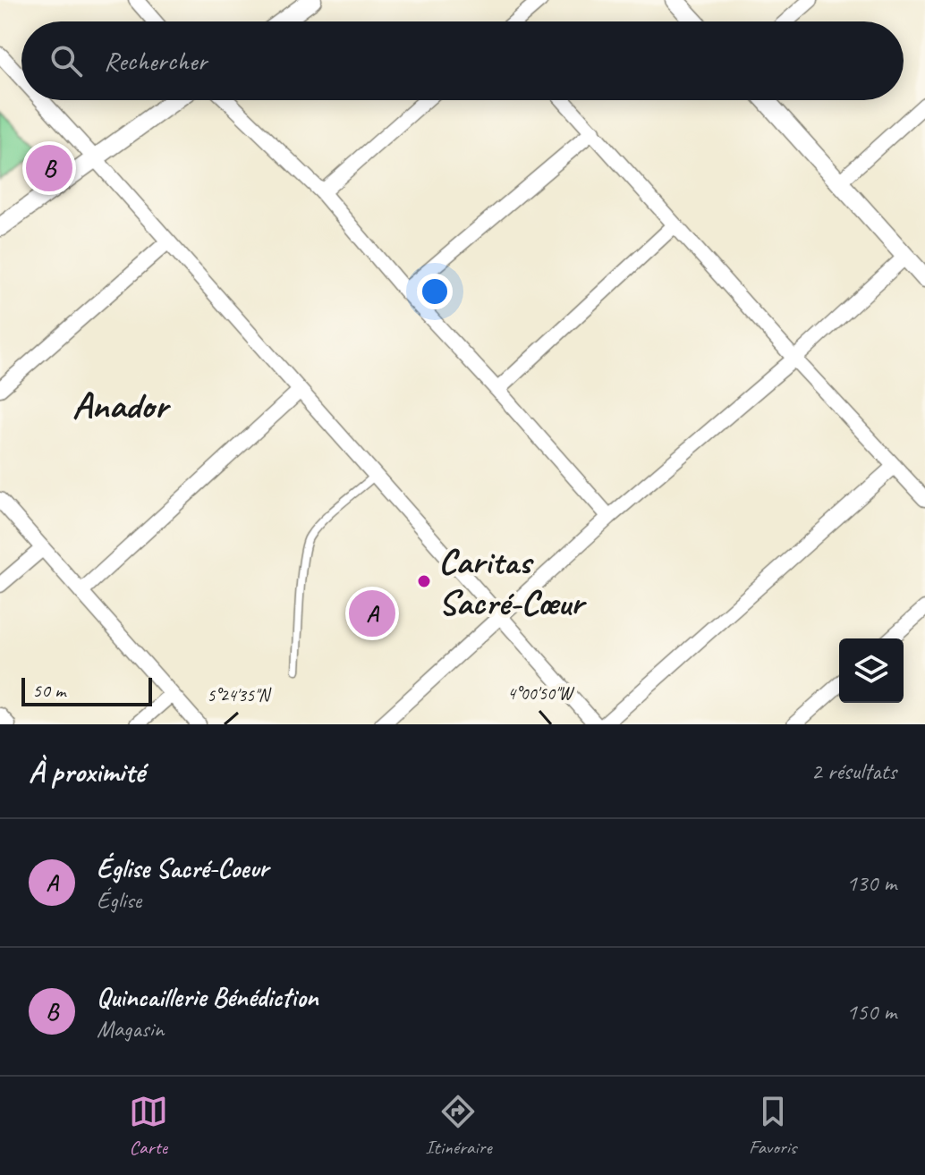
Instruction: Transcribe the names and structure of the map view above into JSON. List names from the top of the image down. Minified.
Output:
{"districts":["Anador"],"places":["Caritas Sacré-Cœur"],"scale_bar":"50 m","page":{"search":"Rechercher","pins":["B","A"],"scale":"50 m","heading":["À proximité","2 résultats"],"list":[{"mark":"A","name":"Église Sacré-Coeur","note":"Église","value":"130 m"},{"mark":"B","name":"Quincaillerie Bénédiction","note":"Magasin","value":"150 m"}],"nav":["Carte","Itinéraire","Favoris"]},"coordinates":["4°00'50\"W","5°24'35\"N"]}
